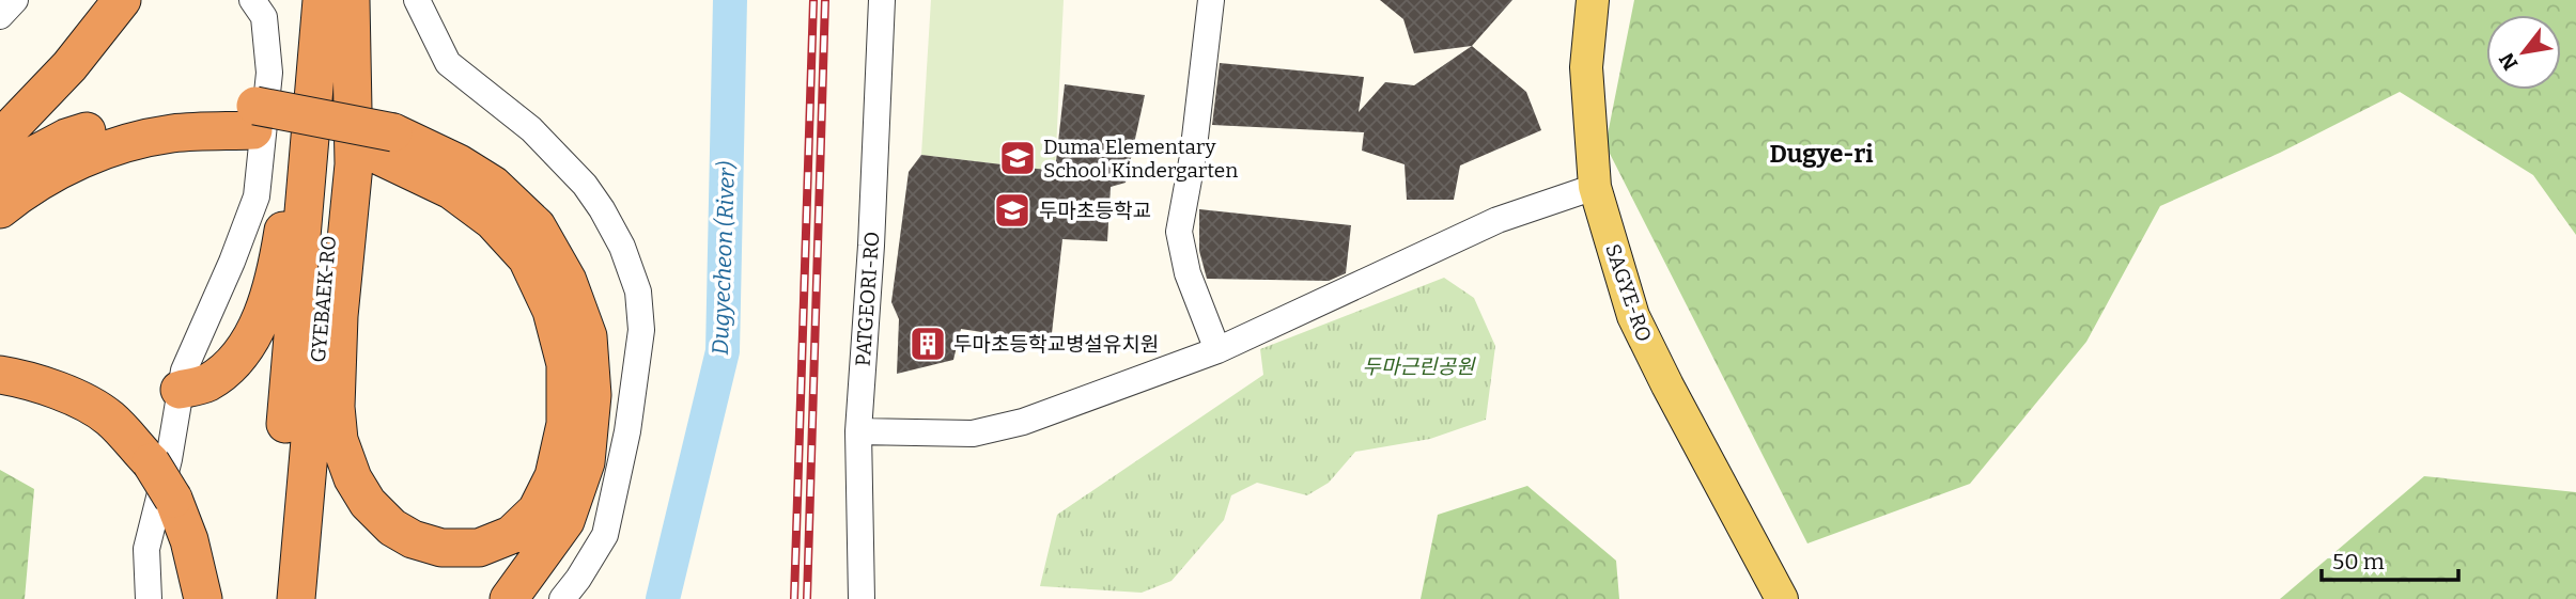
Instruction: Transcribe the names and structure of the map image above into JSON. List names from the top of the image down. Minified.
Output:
{"streets":{"highway":["GYEBAEK-RO"],"main road":["SAGYE-RO"],"street":["PATGEORI-RO"]},"districts":["Dugye-ri"],"water":["Dugyecheon (River)"],"parks":["두마근린공원"],"places":{"school or university":["Duma Elementary School Kindergarten","두마초등학교"],"building":["두마초등학교병설유치원"]},"scale_bar":"50 m","north":"bottom left"}
